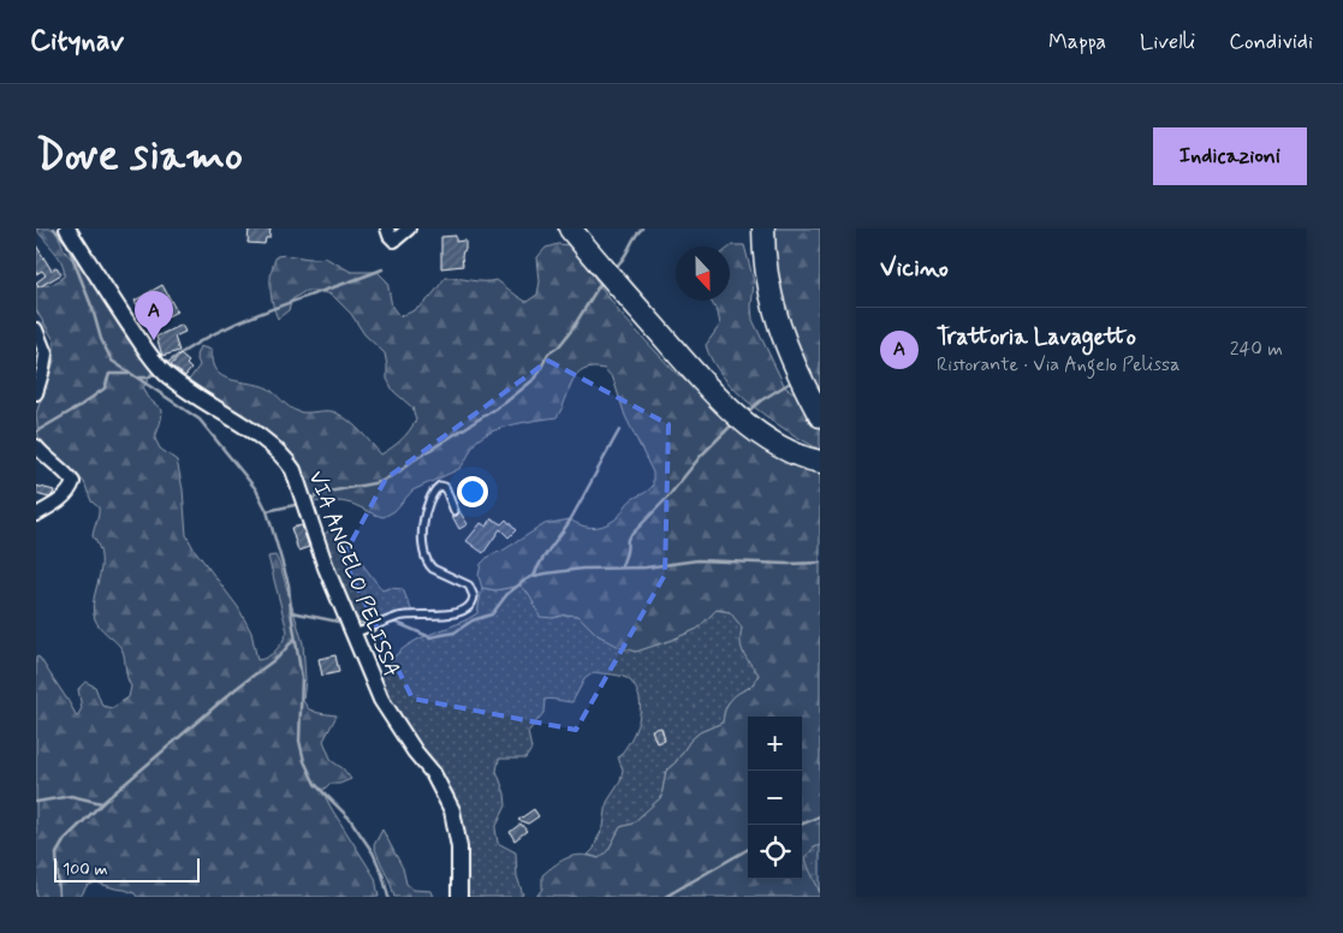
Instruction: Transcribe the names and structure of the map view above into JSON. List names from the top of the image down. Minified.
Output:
{"streets":{"street":["VIA ANGELO PELISSA"]},"scale_bar":"100 m","north":"bottom","page":{"header":"Citynav","nav":["Mappa","Livelli","Condividi"],"buttons":"Indicazioni","title":"Dove siamo","heading":"Vicino","pins":"A","list":[{"mark":"A","name":"Trattoria Lavagetto","note":"Ristorante · Via Angelo Pelissa","value":"240 m"}],"map_buttons":["+","−"],"scale":"100 m"}}
